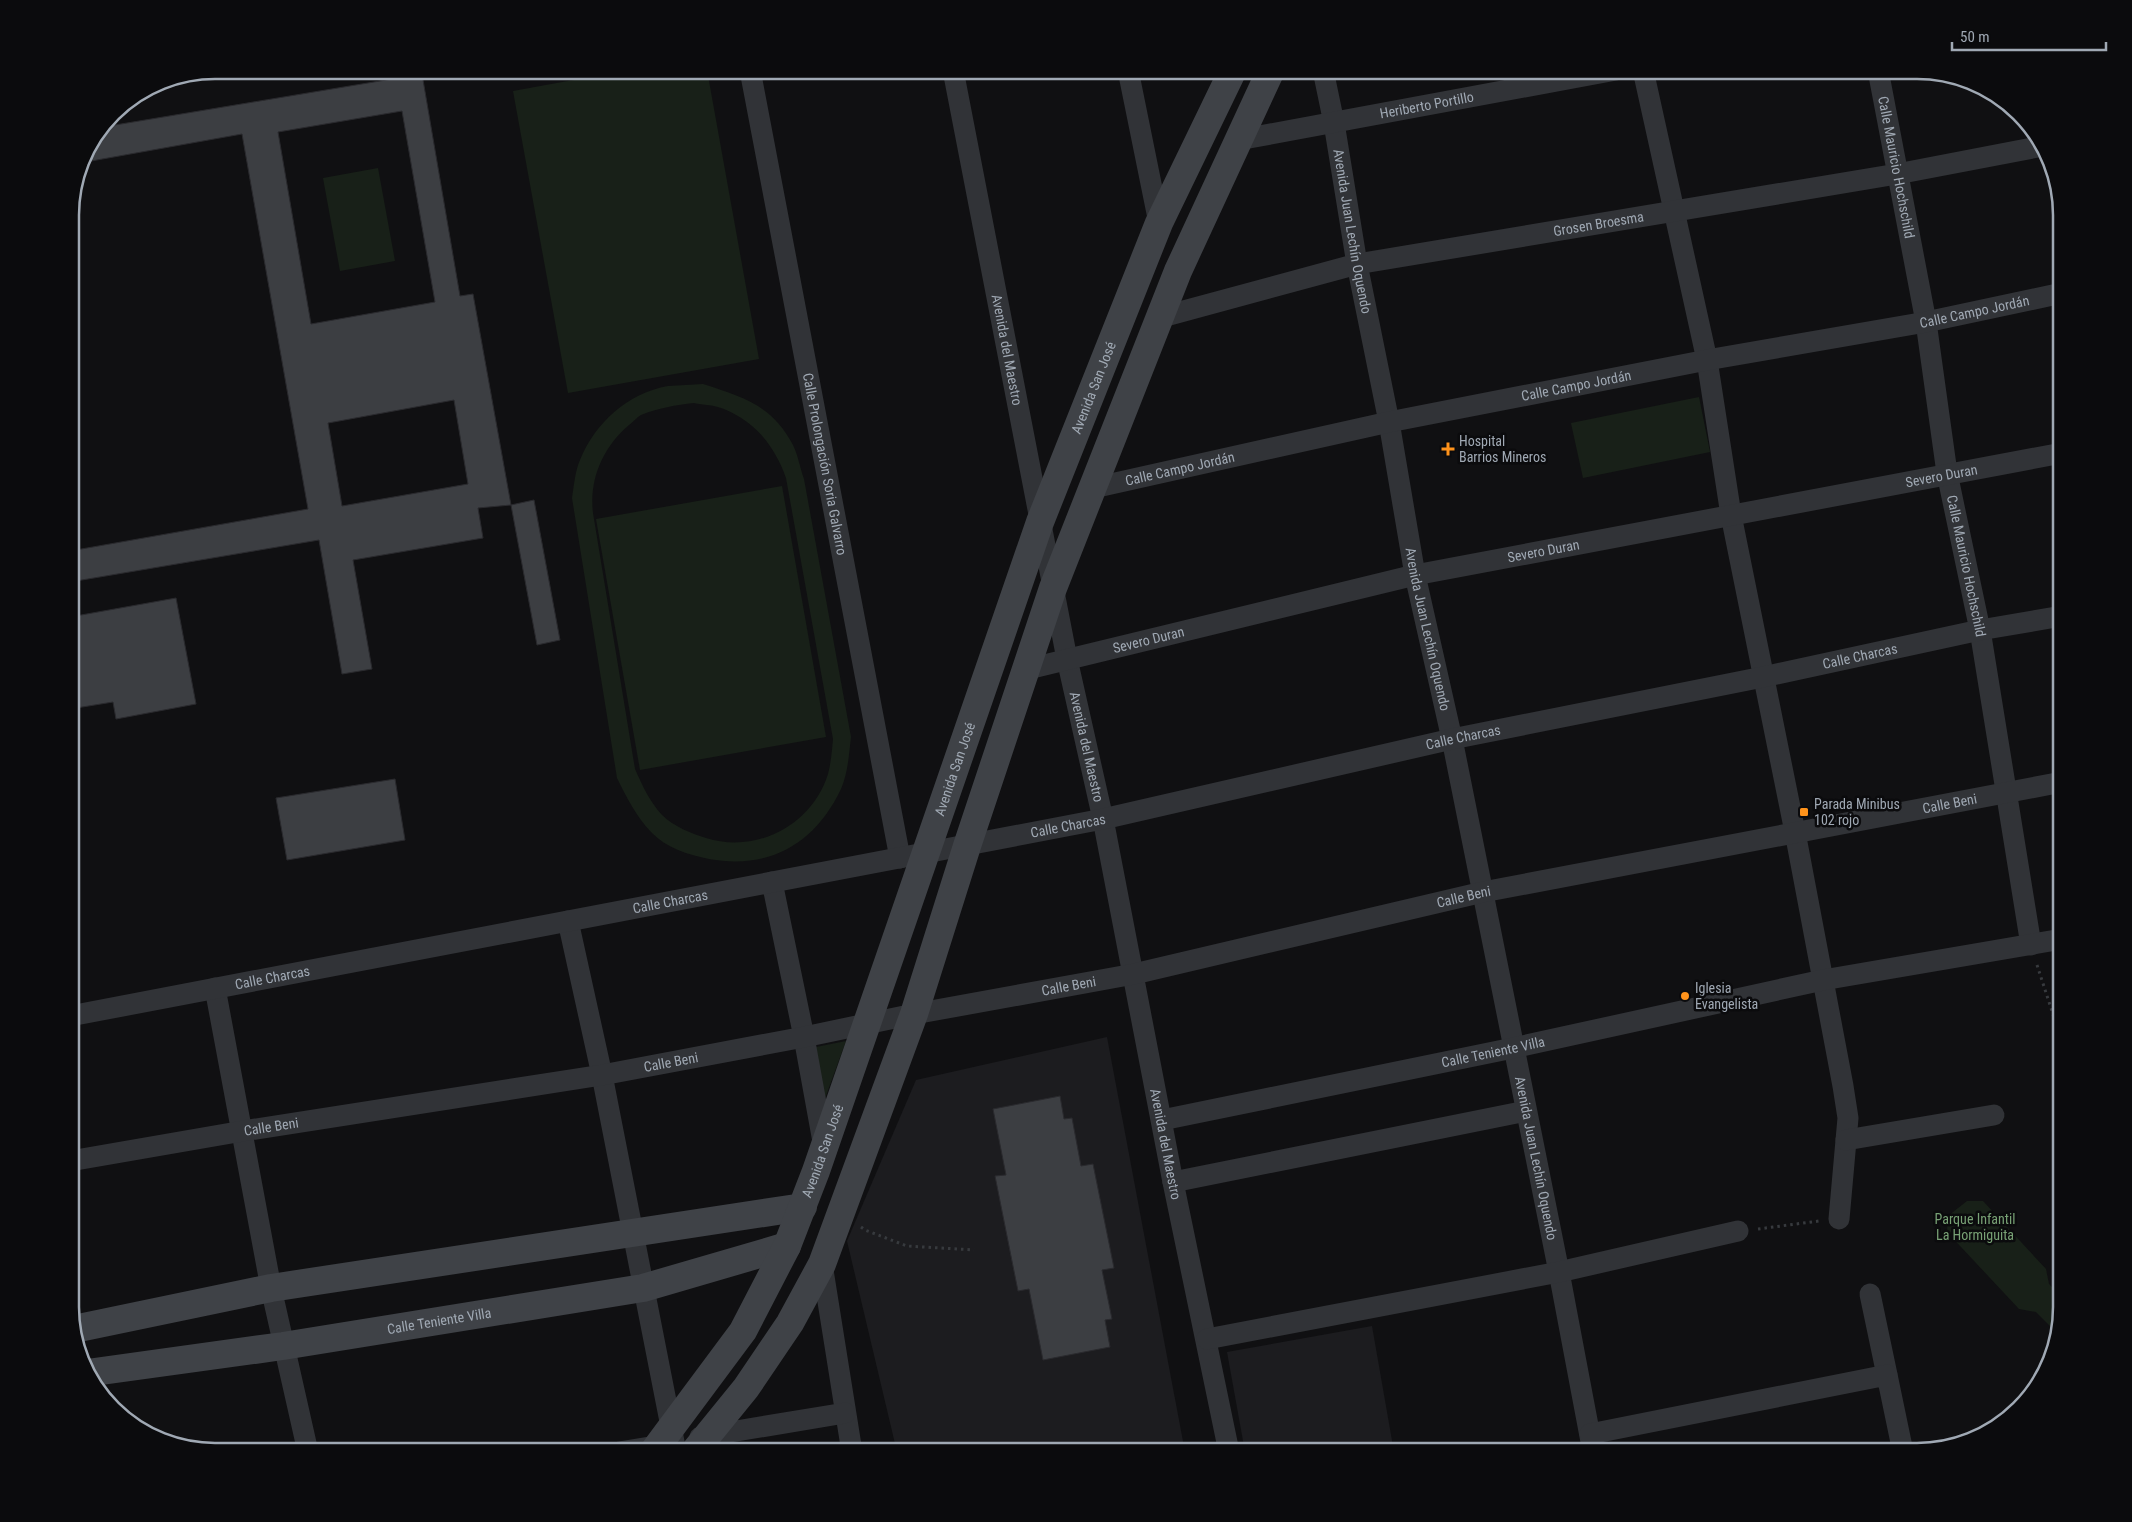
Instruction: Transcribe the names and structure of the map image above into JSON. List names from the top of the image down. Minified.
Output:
{"streets":{"street":["Heriberto Portillo","Calle Mauricio Hochschild","Grosen Broesma","Avenida Juan Lechín Oquendo","Calle Campo Jordán","Avenida del Maestro","Avenida San José","Calle Prolongación Soria Galvarro","Severo Duran","Calle Charcas","Calle Beni","Calle Teniente Villa"]},"crossings":[["Heriberto Portillo","Avenida Juan Lechín Oquendo"],["Calle Mauricio Hochschild","Grosen Broesma"],["Calle Mauricio Hochschild","Calle Campo Jordán"],["Calle Mauricio Hochschild","Severo Duran"],["Calle Mauricio Hochschild","Calle Charcas"],["Calle Mauricio Hochschild","Calle Beni"],["Calle Mauricio Hochschild","Calle Teniente Villa"],["Grosen Broesma","Avenida Juan Lechín Oquendo"],["Avenida Juan Lechín Oquendo","Calle Campo Jordán"],["Avenida Juan Lechín Oquendo","Severo Duran"],["Avenida Juan Lechín Oquendo","Calle Charcas"],["Avenida Juan Lechín Oquendo","Calle Beni"],["Avenida Juan Lechín Oquendo","Calle Teniente Villa"],["Avenida del Maestro","Avenida San José"],["Avenida del Maestro","Severo Duran"],["Avenida del Maestro","Calle Charcas"],["Avenida del Maestro","Calle Beni"],["Avenida del Maestro","Calle Teniente Villa"],["Avenida San José","Calle Charcas"],["Avenida San José","Calle Beni"],["Avenida San José","Calle Teniente Villa"],["Calle Prolongación Soria Galvarro","Calle Charcas"]],"parks":["Parque Infantil La Hormiguita"],"places":{"health":["Hospital Barrios Mineros"],"transit":["Parada Minibus 102 rojo"],"other":["Iglesia Evangelista"]},"scale_bar":"50 m"}
